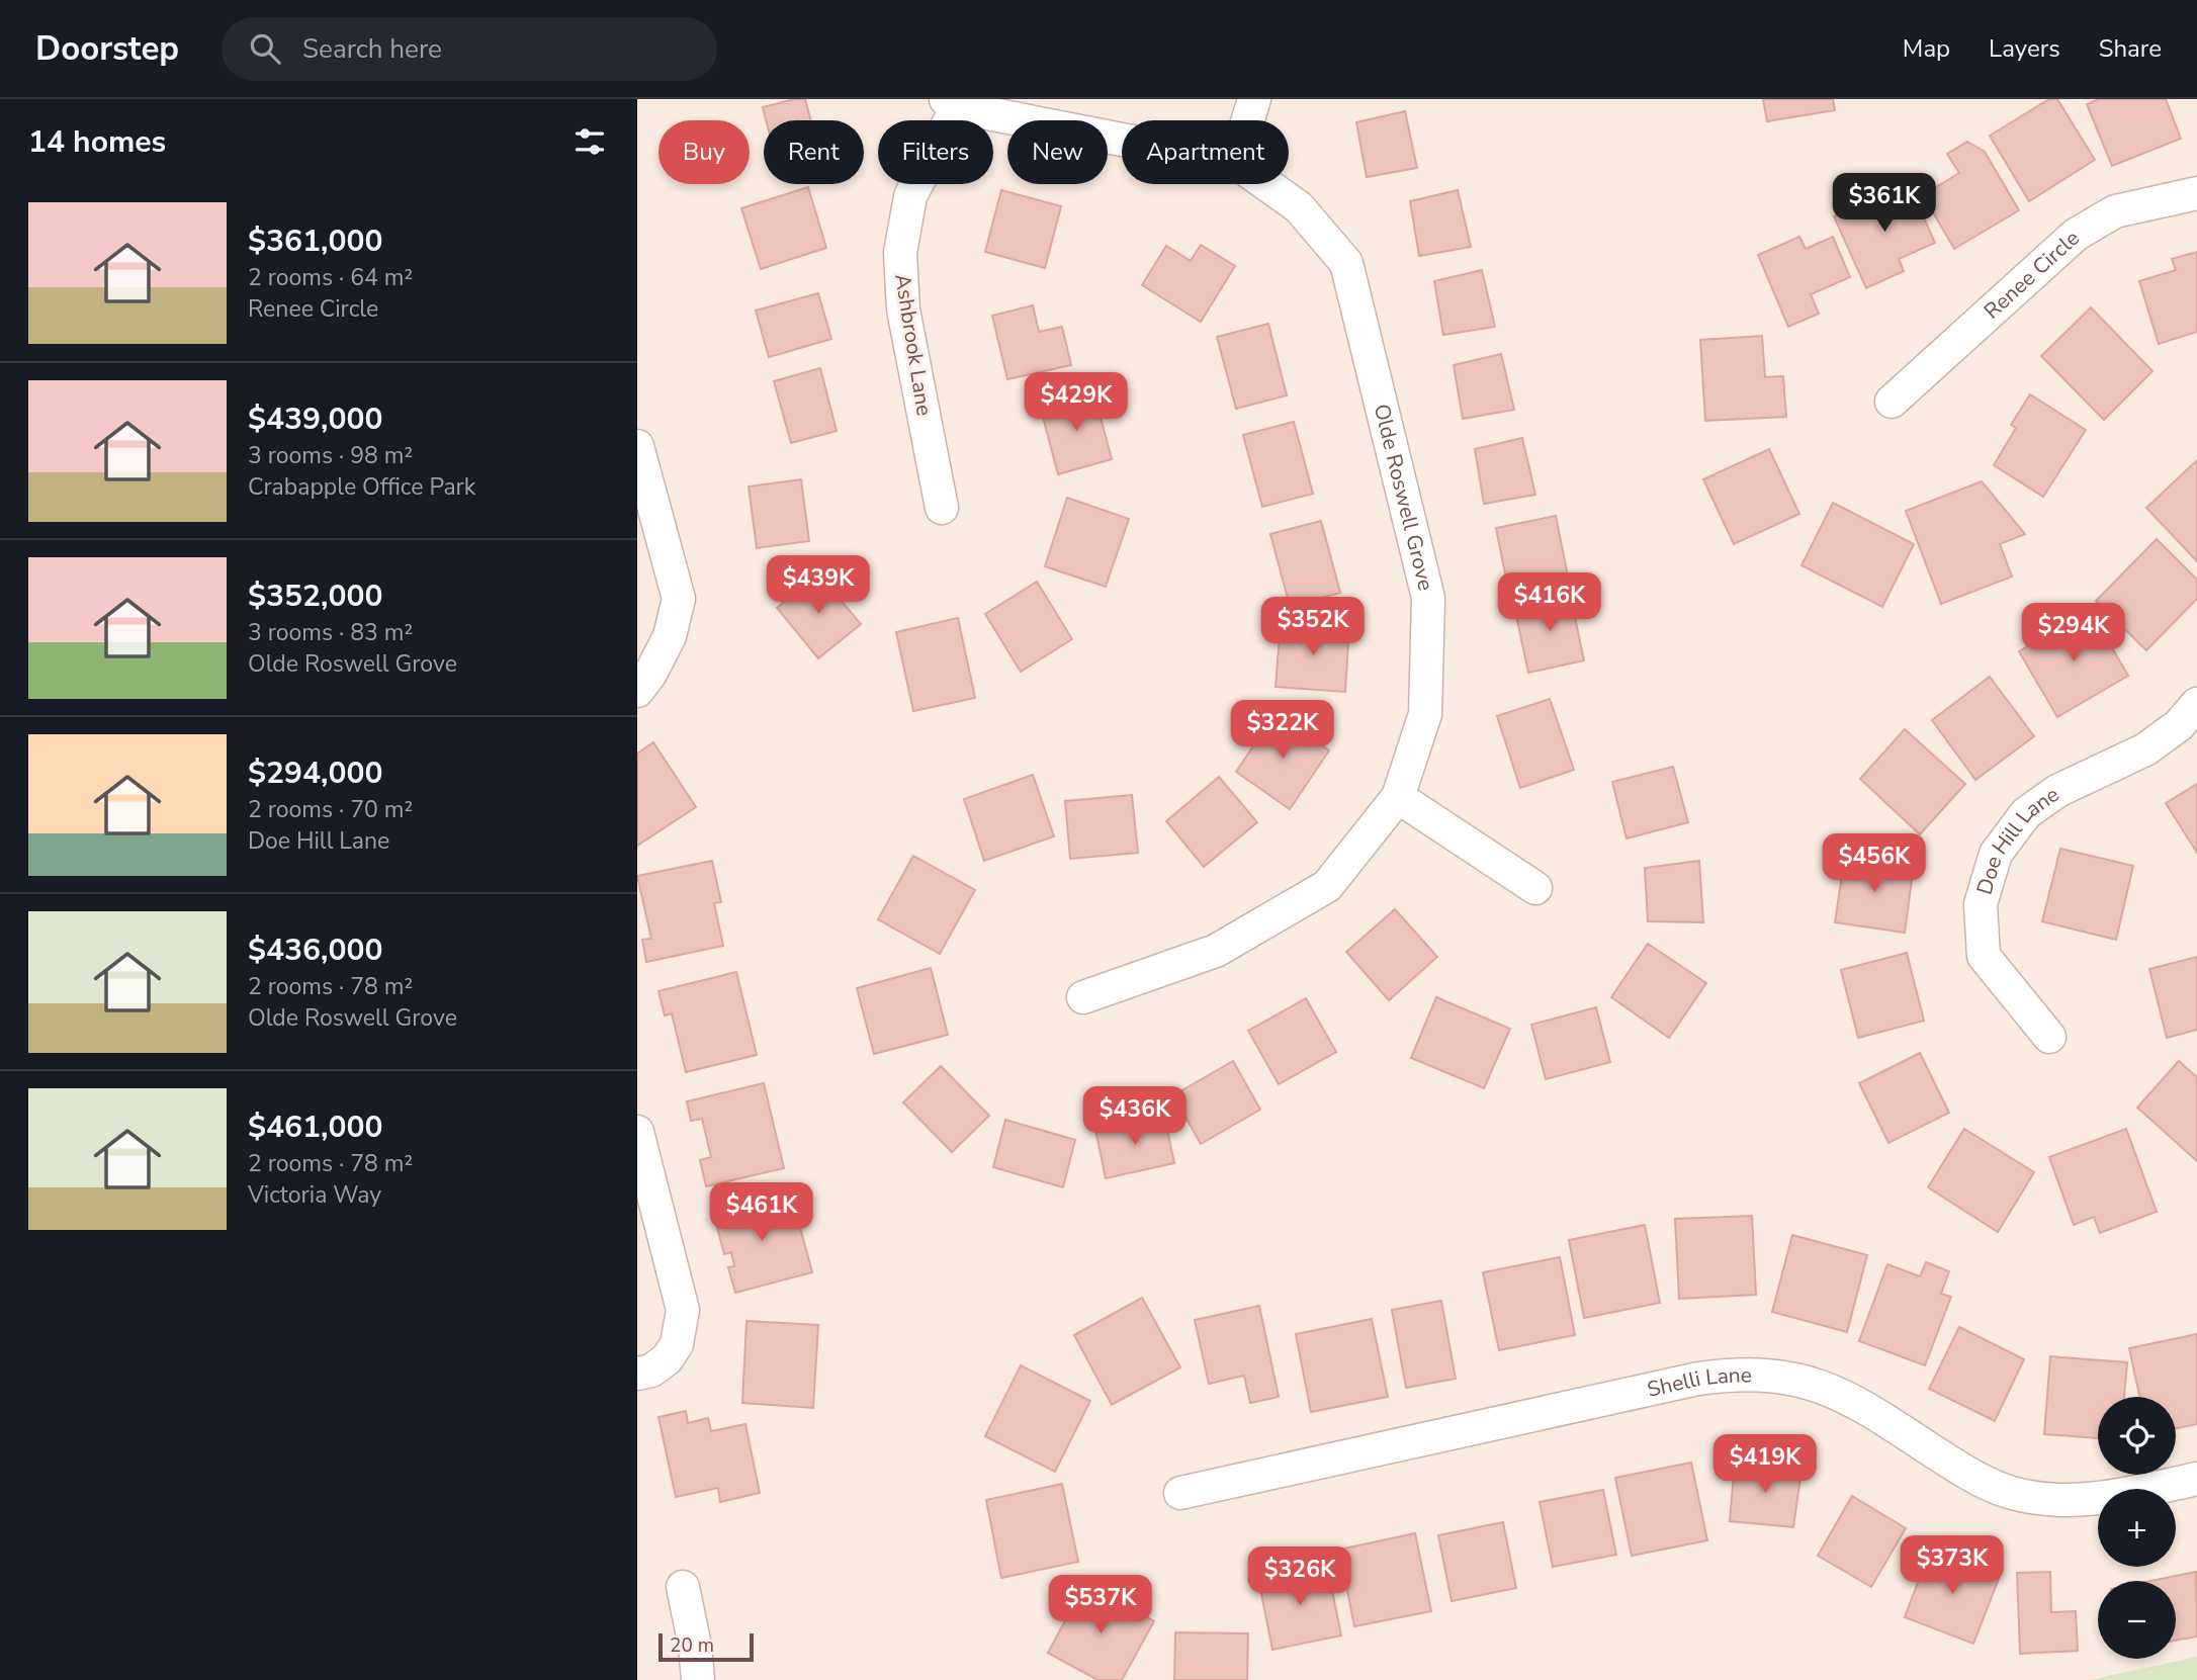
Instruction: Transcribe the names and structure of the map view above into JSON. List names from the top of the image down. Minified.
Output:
{"streets":{"street":["Renee Circle","Ashbrook Lane","Olde Roswell Grove","Doe Hill Lane","Shelli Lane"]},"crossings":[["Ashbrook Lane","Olde Roswell Grove"]],"scale_bar":"20 m","page":{"header":"Doorstep","search":"Search here","nav":["Map","Layers","Share"],"heading":"14 homes","chip":["Buy","Rent","Filters","New","Apartment"],"price":["$361K","$429K","$439K","$416K","$352K","$294K","$322K","$456K","$436K","$461K","$419K","$373K","$326K","$537K"],"list":[{"name":"$361,000","note":"2 rooms · 64 m² · Renee Circle"},{"name":"$439,000","note":"3 rooms · 98 m² · Crabapple Office Park"},{"name":"$352,000","note":"3 rooms · 83 m² · Olde Roswell Grove"},{"name":"$294,000","note":"2 rooms · 70 m² · Doe Hill Lane"},{"name":"$436,000","note":"2 rooms · 78 m² · Olde Roswell Grove"},{"name":"$461,000","note":"2 rooms · 78 m² · Victoria Way"}],"map_buttons":["+","−"],"scale":"20 m"}}
